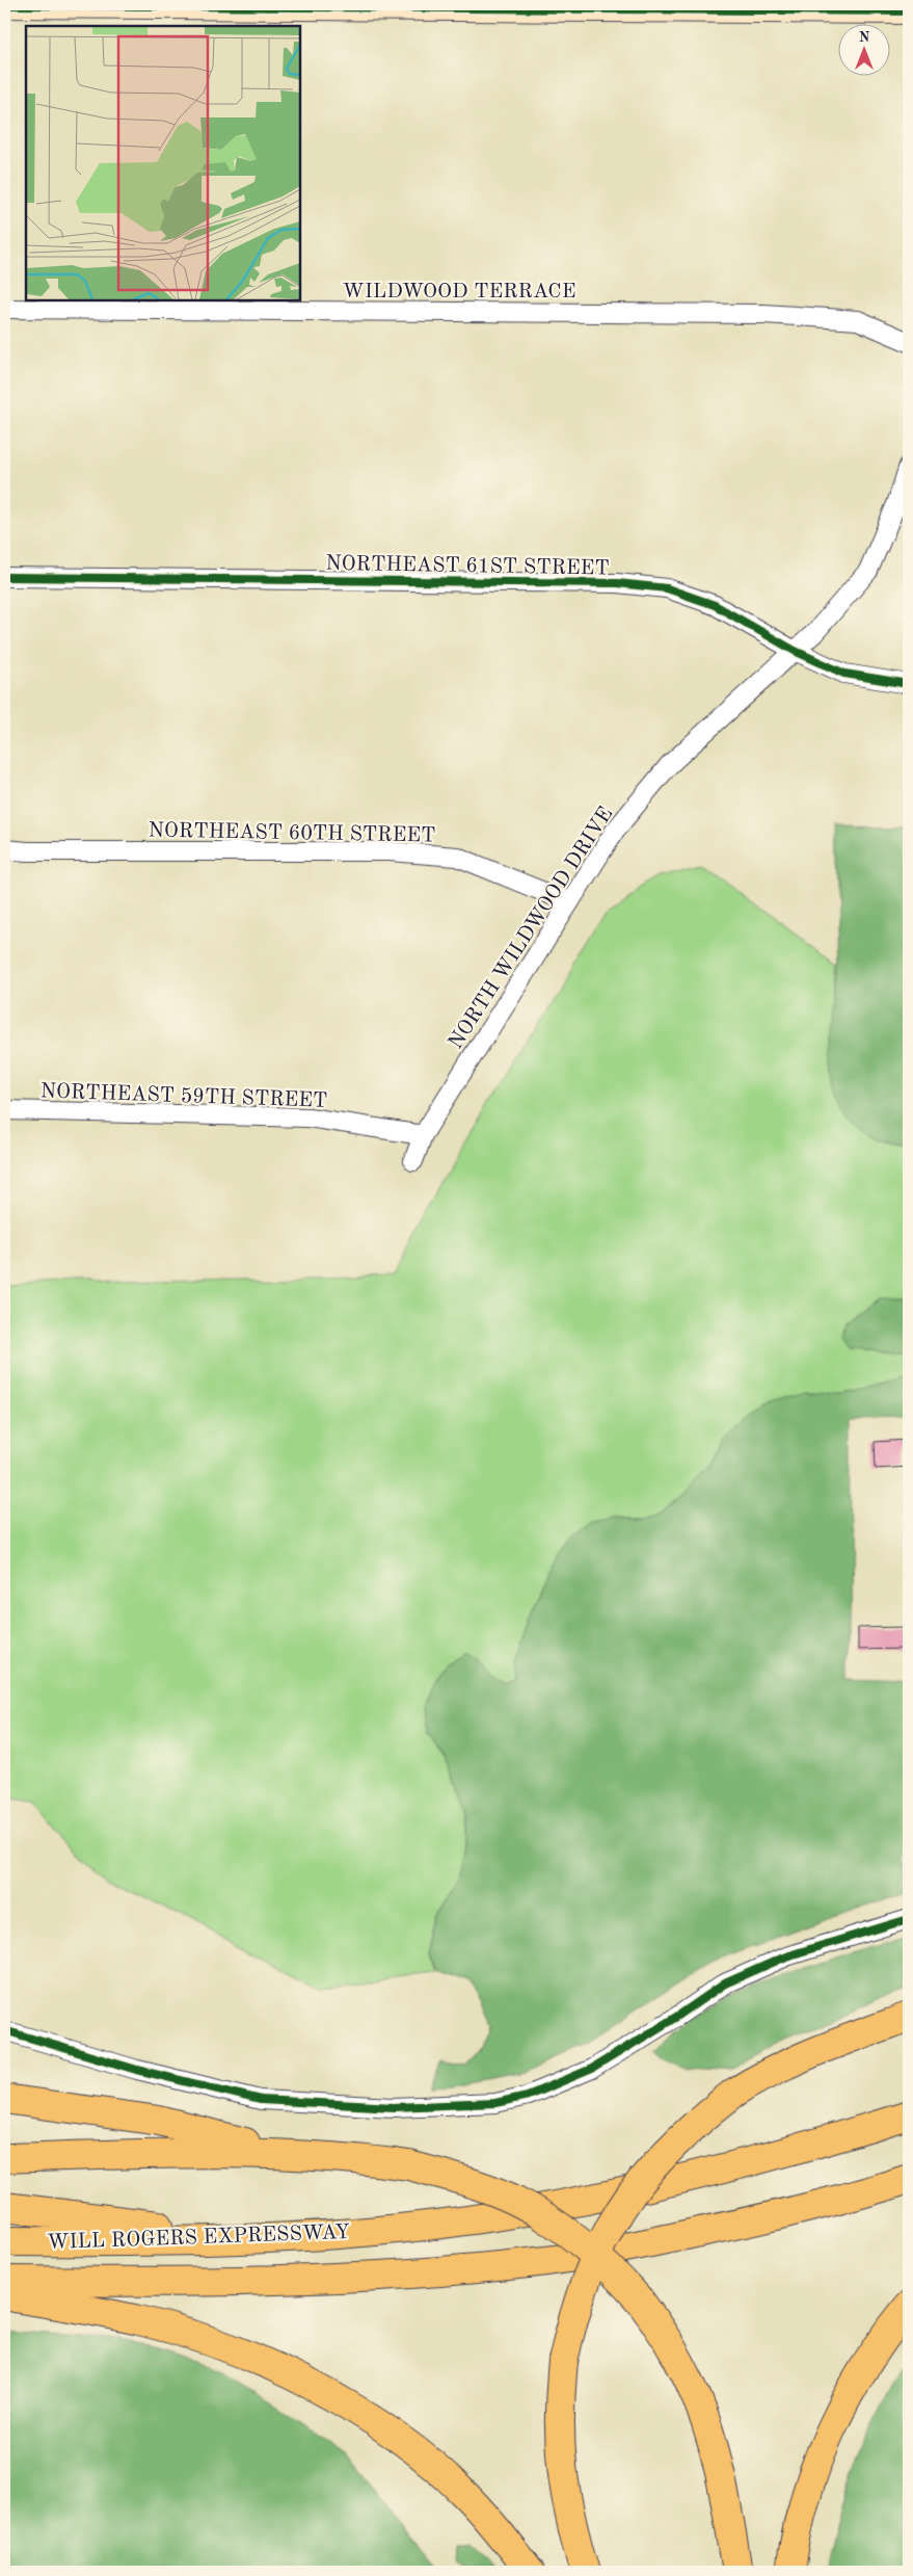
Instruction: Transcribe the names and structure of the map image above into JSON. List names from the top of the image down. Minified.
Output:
{"streets":{"highway":["WILL ROGERS EXPRESSWAY"],"street":["WILDWOOD TERRACE","NORTHEAST 61ST STREET","NORTHEAST 60TH STREET","NORTH WILDWOOD DRIVE","NORTHEAST 59TH STREET"]},"crossings":[["NORTHEAST 61ST STREET","NORTH WILDWOOD DRIVE"],["NORTHEAST 60TH STREET","NORTH WILDWOOD DRIVE"],["NORTH WILDWOOD DRIVE","NORTHEAST 59TH STREET"]],"north":"top"}
